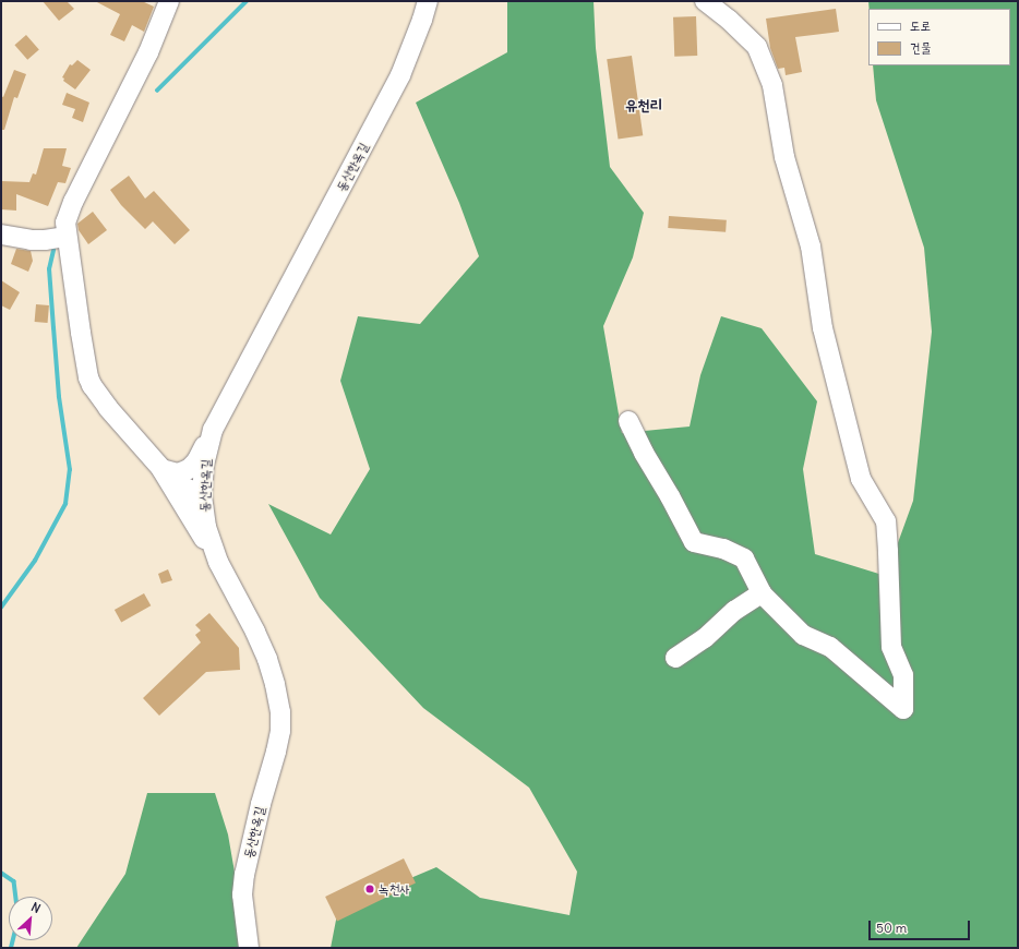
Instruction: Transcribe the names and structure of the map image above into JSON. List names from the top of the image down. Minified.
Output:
{"streets":{"street":["동산한옥길"]},"districts":["유천리"],"places":["녹천사"],"legend":["도로","건물"],"scale_bar":"50 m","north":"top right"}
